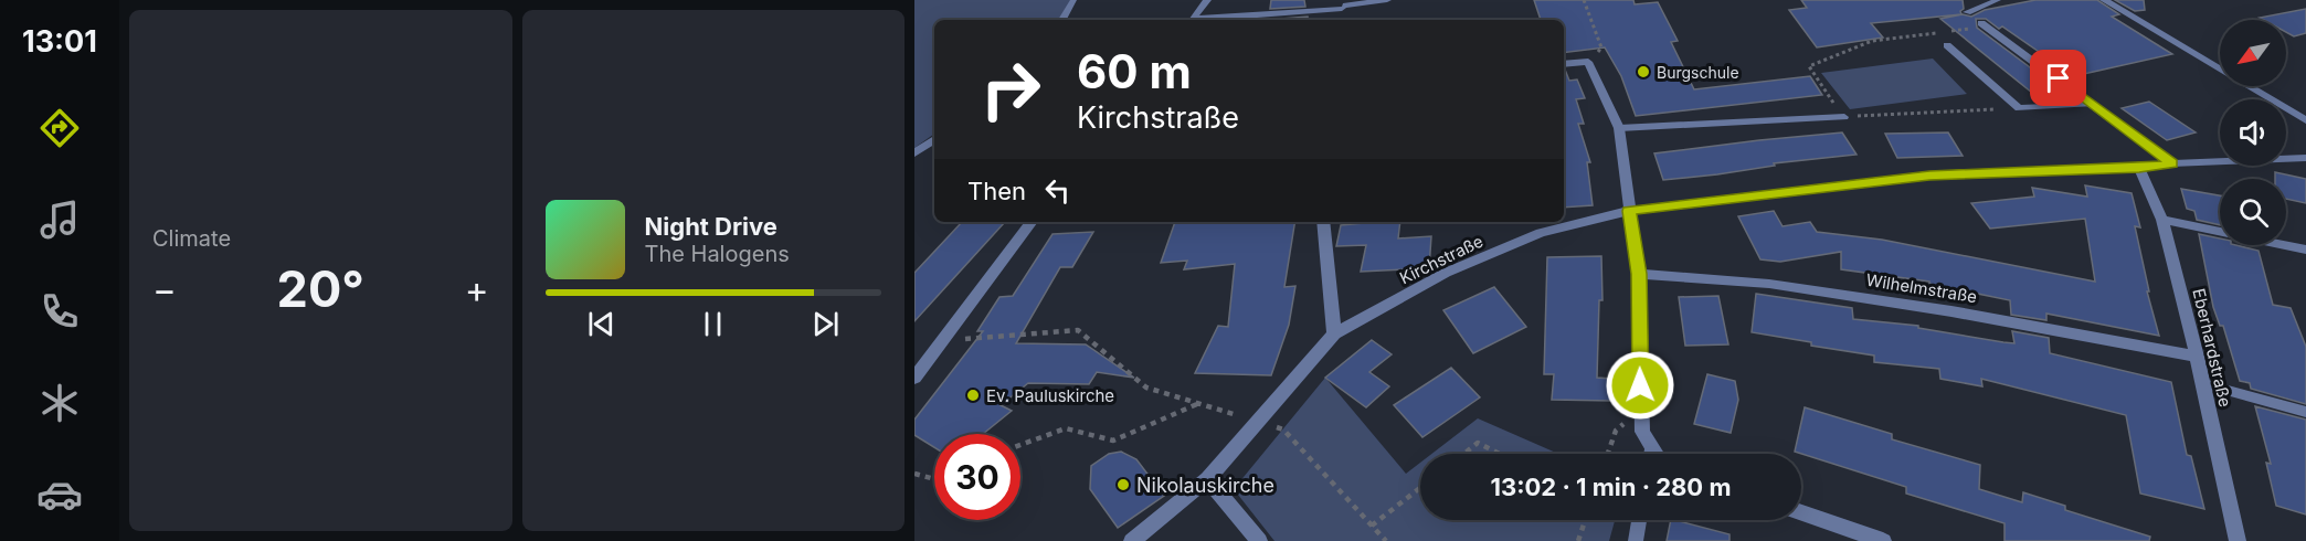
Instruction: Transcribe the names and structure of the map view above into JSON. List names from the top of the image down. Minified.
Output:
{"streets":{"street":["Kirchstraße","Wilhelmstraße","Eberhardstraße"]},"crossings":[["Kirchstraße","Eberhardstraße"],["Wilhelmstraße","Eberhardstraße"]],"places":["Burgschule","Ev. Pauluskirche","Nikolauskirche"],"north":"bottom left","page":{"tabs":"13:01","tile":"Climate","turn":["60 m","Kirchstraße"],"then":"Then","song":["Night Drive","The Halogens"],"heat":["−","20°","+"],"limit":"30","trip":"13:02 · 1 min · 280 m"}}
